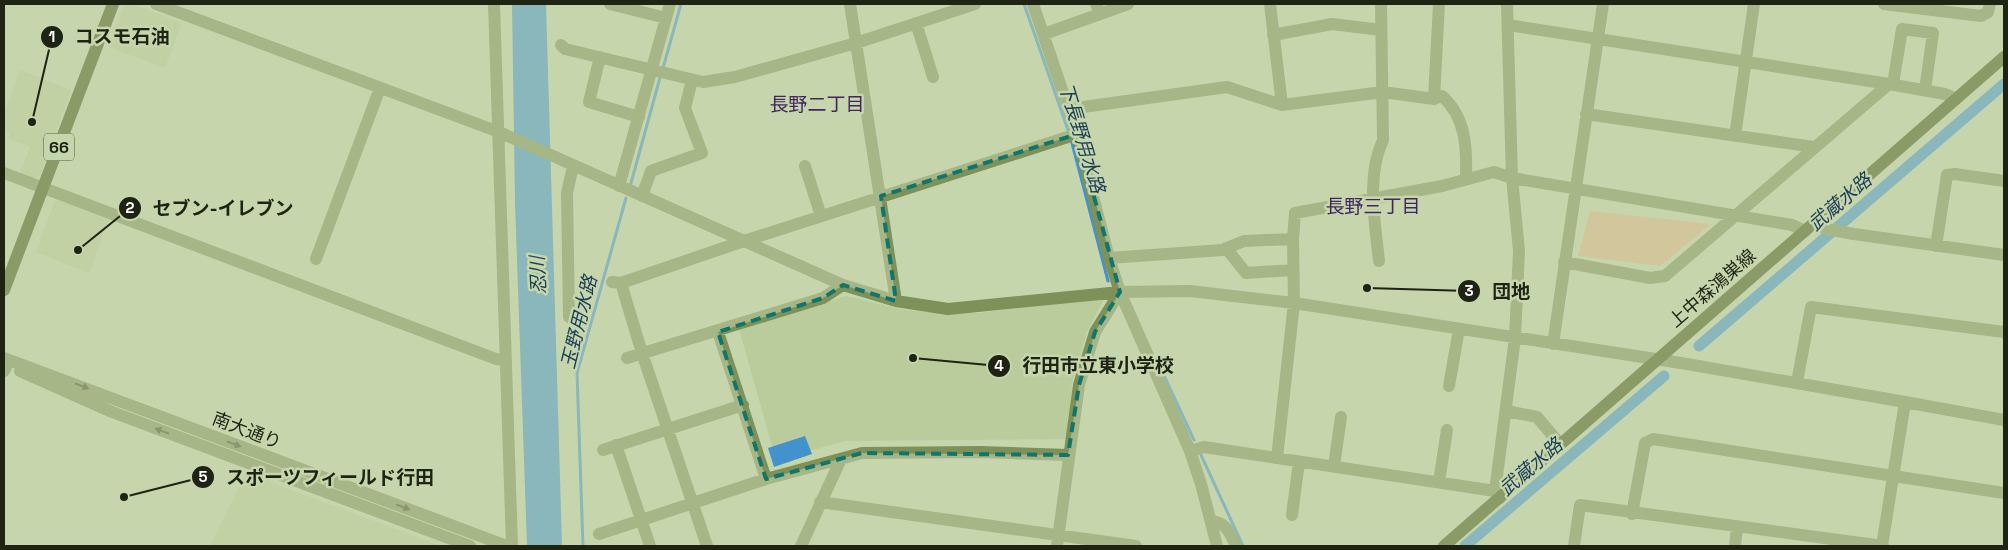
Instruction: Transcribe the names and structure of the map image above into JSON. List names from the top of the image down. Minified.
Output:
{"streets":{"main road":["66","上中森鴻巣線"],"street":["南大通り"]},"districts":["長野二丁目","長野三丁目"],"water":["下長野用水路","武蔵水路","忍川","玉野用水路"],"places":["コスモ石油","セブン-イレブン","団地","行田市立東小学校","スポーツフィールド行田"]}
